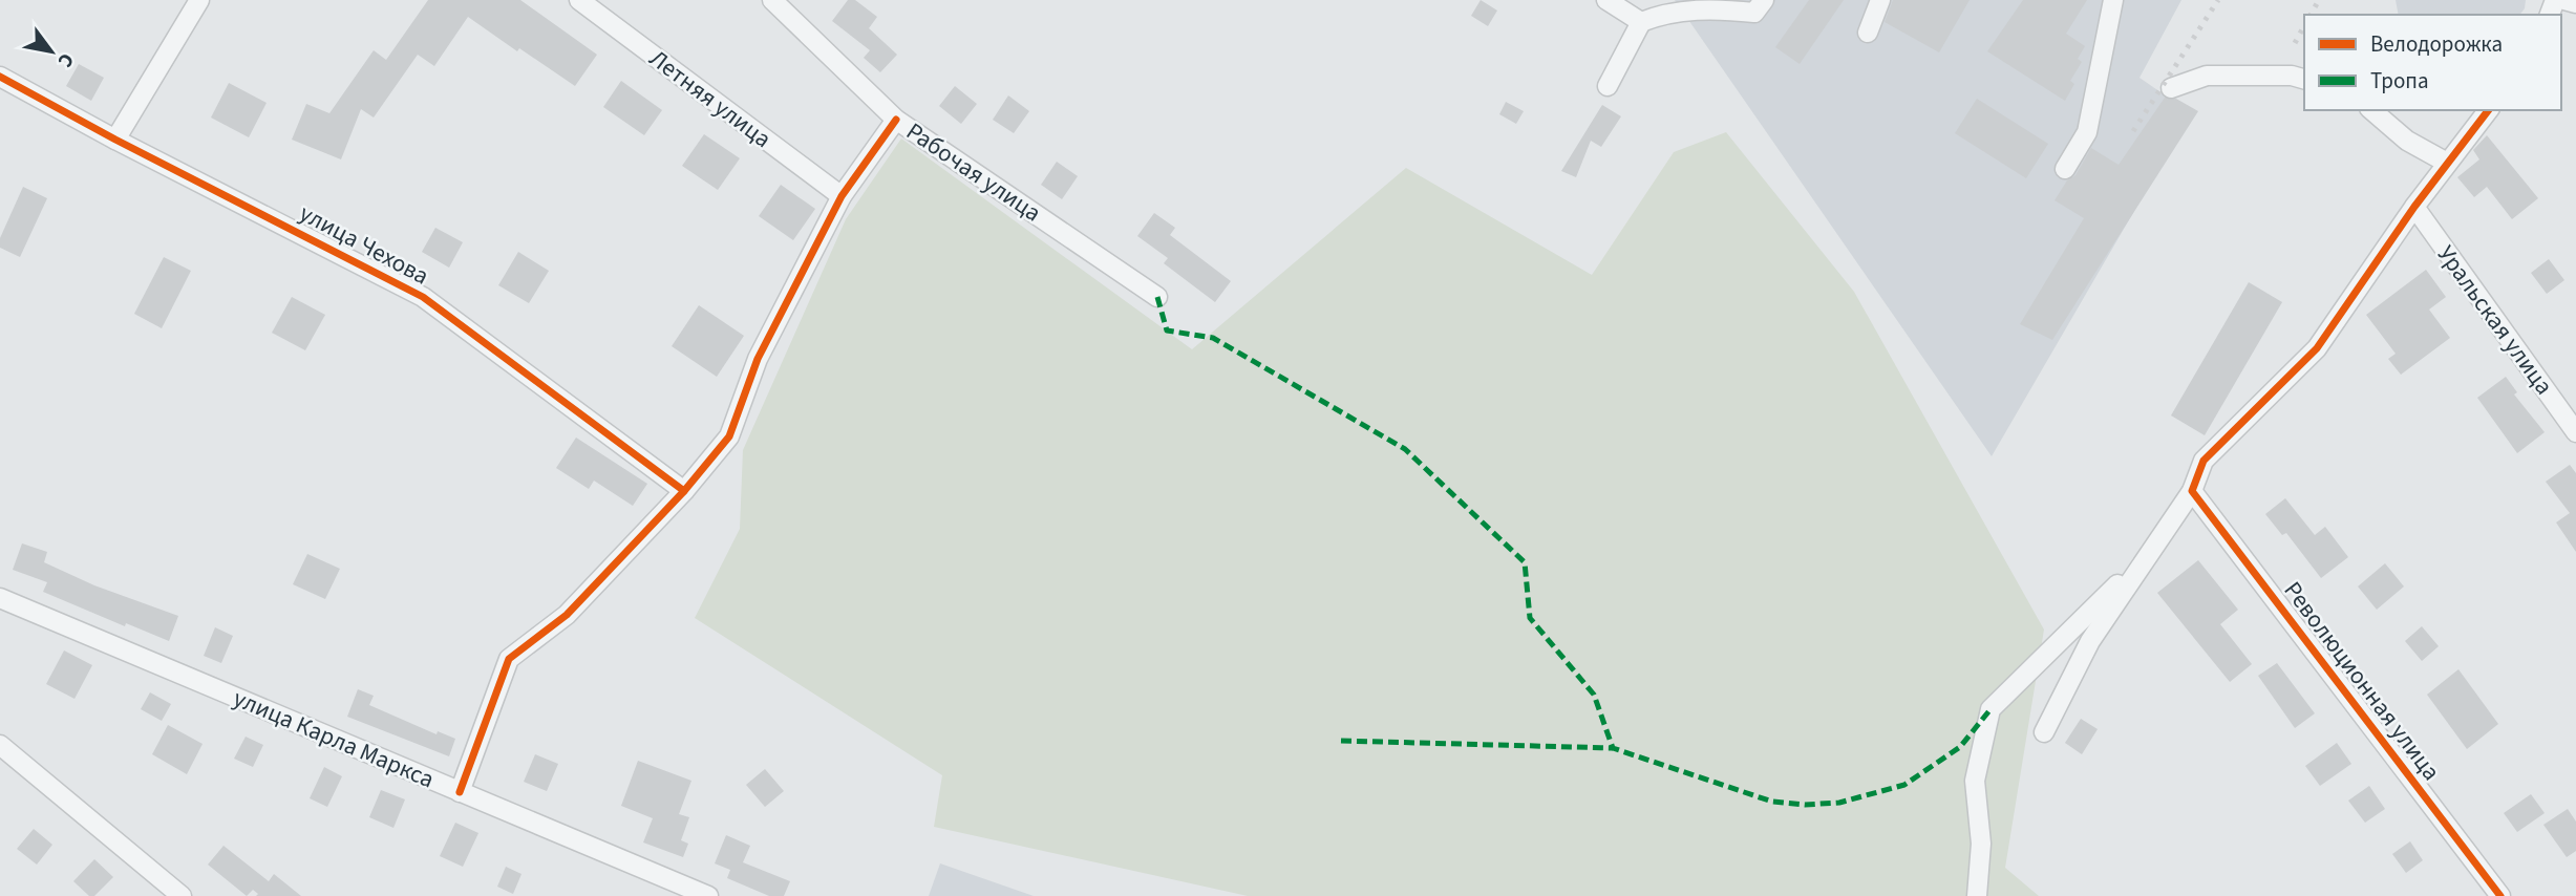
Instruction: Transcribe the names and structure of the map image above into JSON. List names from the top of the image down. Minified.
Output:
{"streets":{"street":["Летняя улица","Рабочая улица","улица Чехова","Уральская улица","Революционная улица","улица Карла Маркса"]},"legend":["Велодорожка","Тропа"],"north":"bottom right"}
